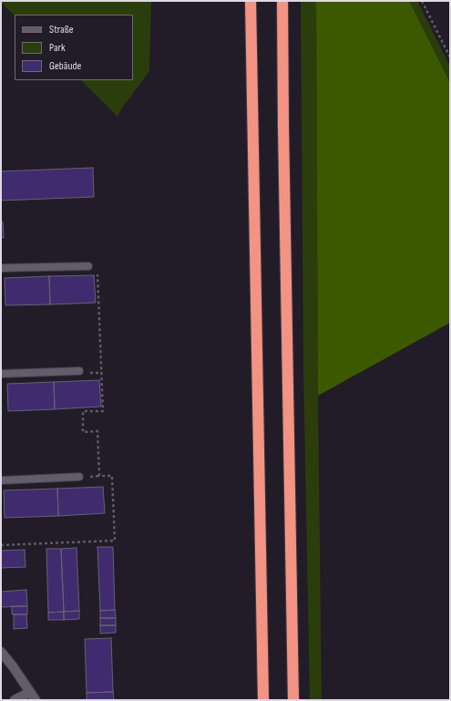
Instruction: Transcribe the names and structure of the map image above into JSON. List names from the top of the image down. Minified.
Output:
{"legend":["Straße","Park","Gebäude"]}
